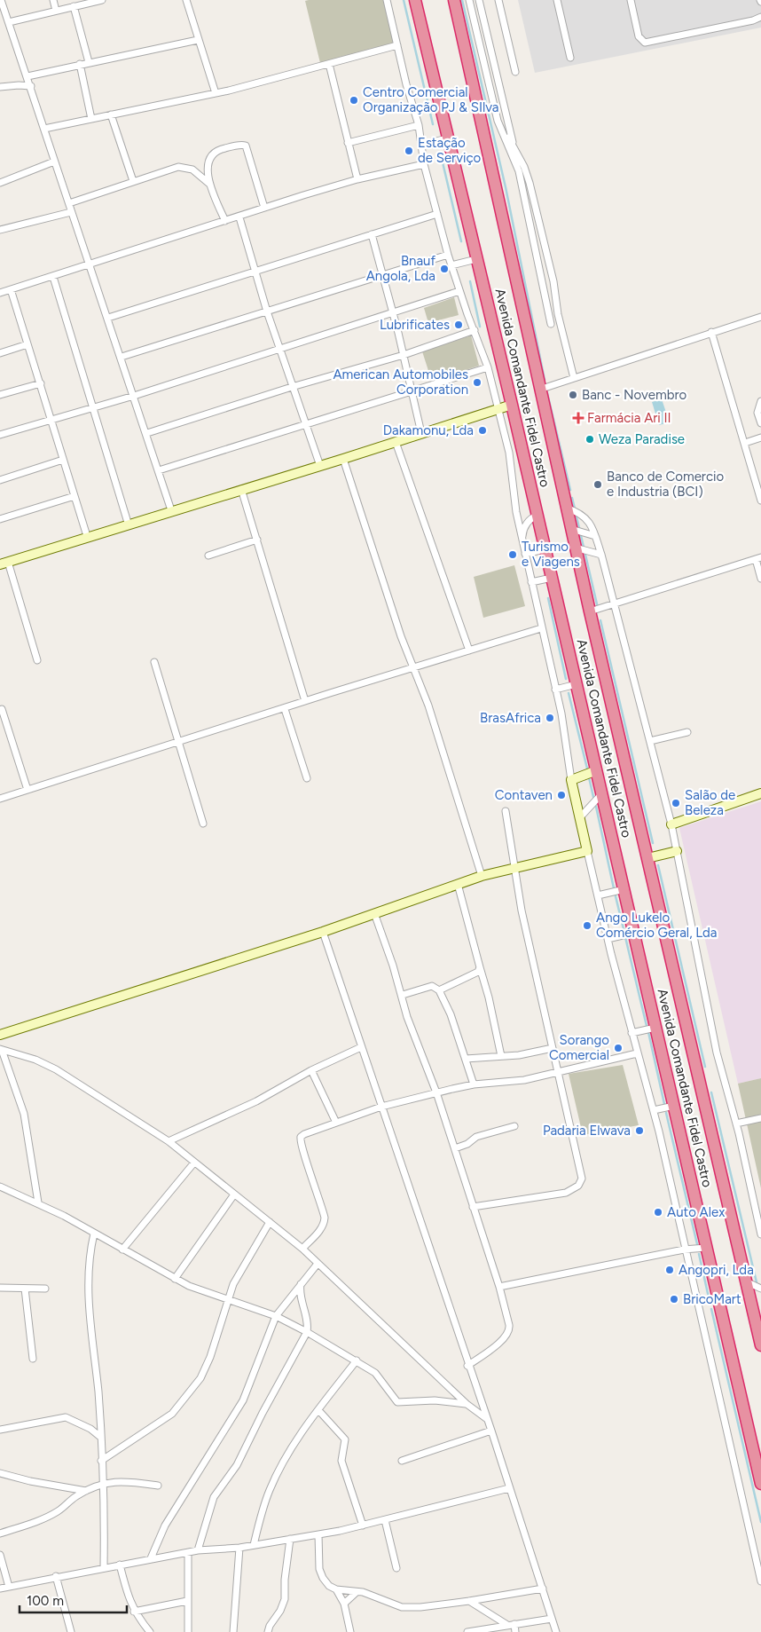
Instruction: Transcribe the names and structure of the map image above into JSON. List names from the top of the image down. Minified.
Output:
{"streets":{"highway":["Avenida Comandante Fidel Castro"]},"places":{"other":["Centro Comercial Organização PJ & SIlva","Estação de Serviço","Bnauf Angola, Lda","Lubrificates","American Automobiles Corporation","Banc - Novembro","Dakamonu, Lda","Weza Paradise","Banco de Comercio e Industria (BCI)","Turismo e Viagens","BrasAfrica","Contaven","Salão de Beleza","Ango Lukelo Comércio Geral, Lda","Sorango Comercial","Padaria Elwava","Auto Alex","Angopri, Lda","BricoMart"],"health":["Farmácia Ari II"]},"scale_bar":"100 m"}
